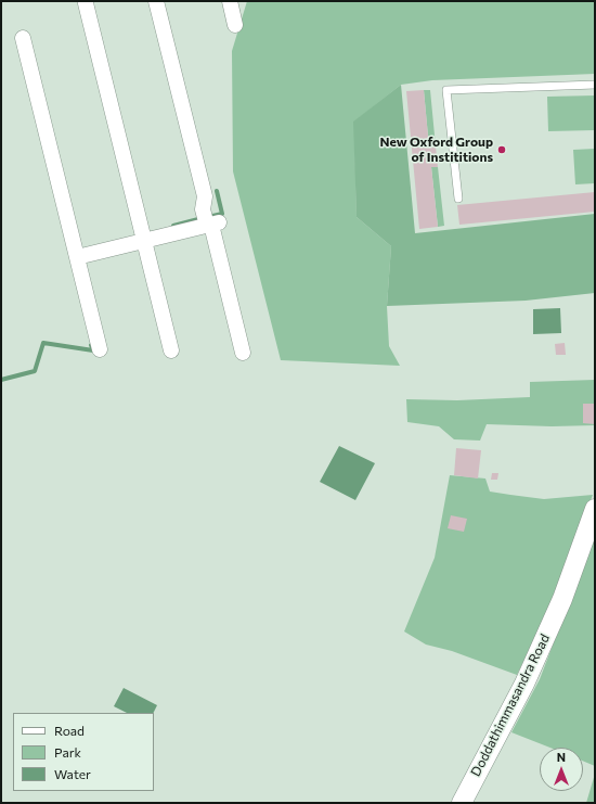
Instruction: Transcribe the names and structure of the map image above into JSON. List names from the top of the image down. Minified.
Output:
{"streets":{"street":["Doddathimmasandra Road"]},"places":["New Oxford Group of Instititions"],"legend":["Road","Park","Water"],"north":"top"}
